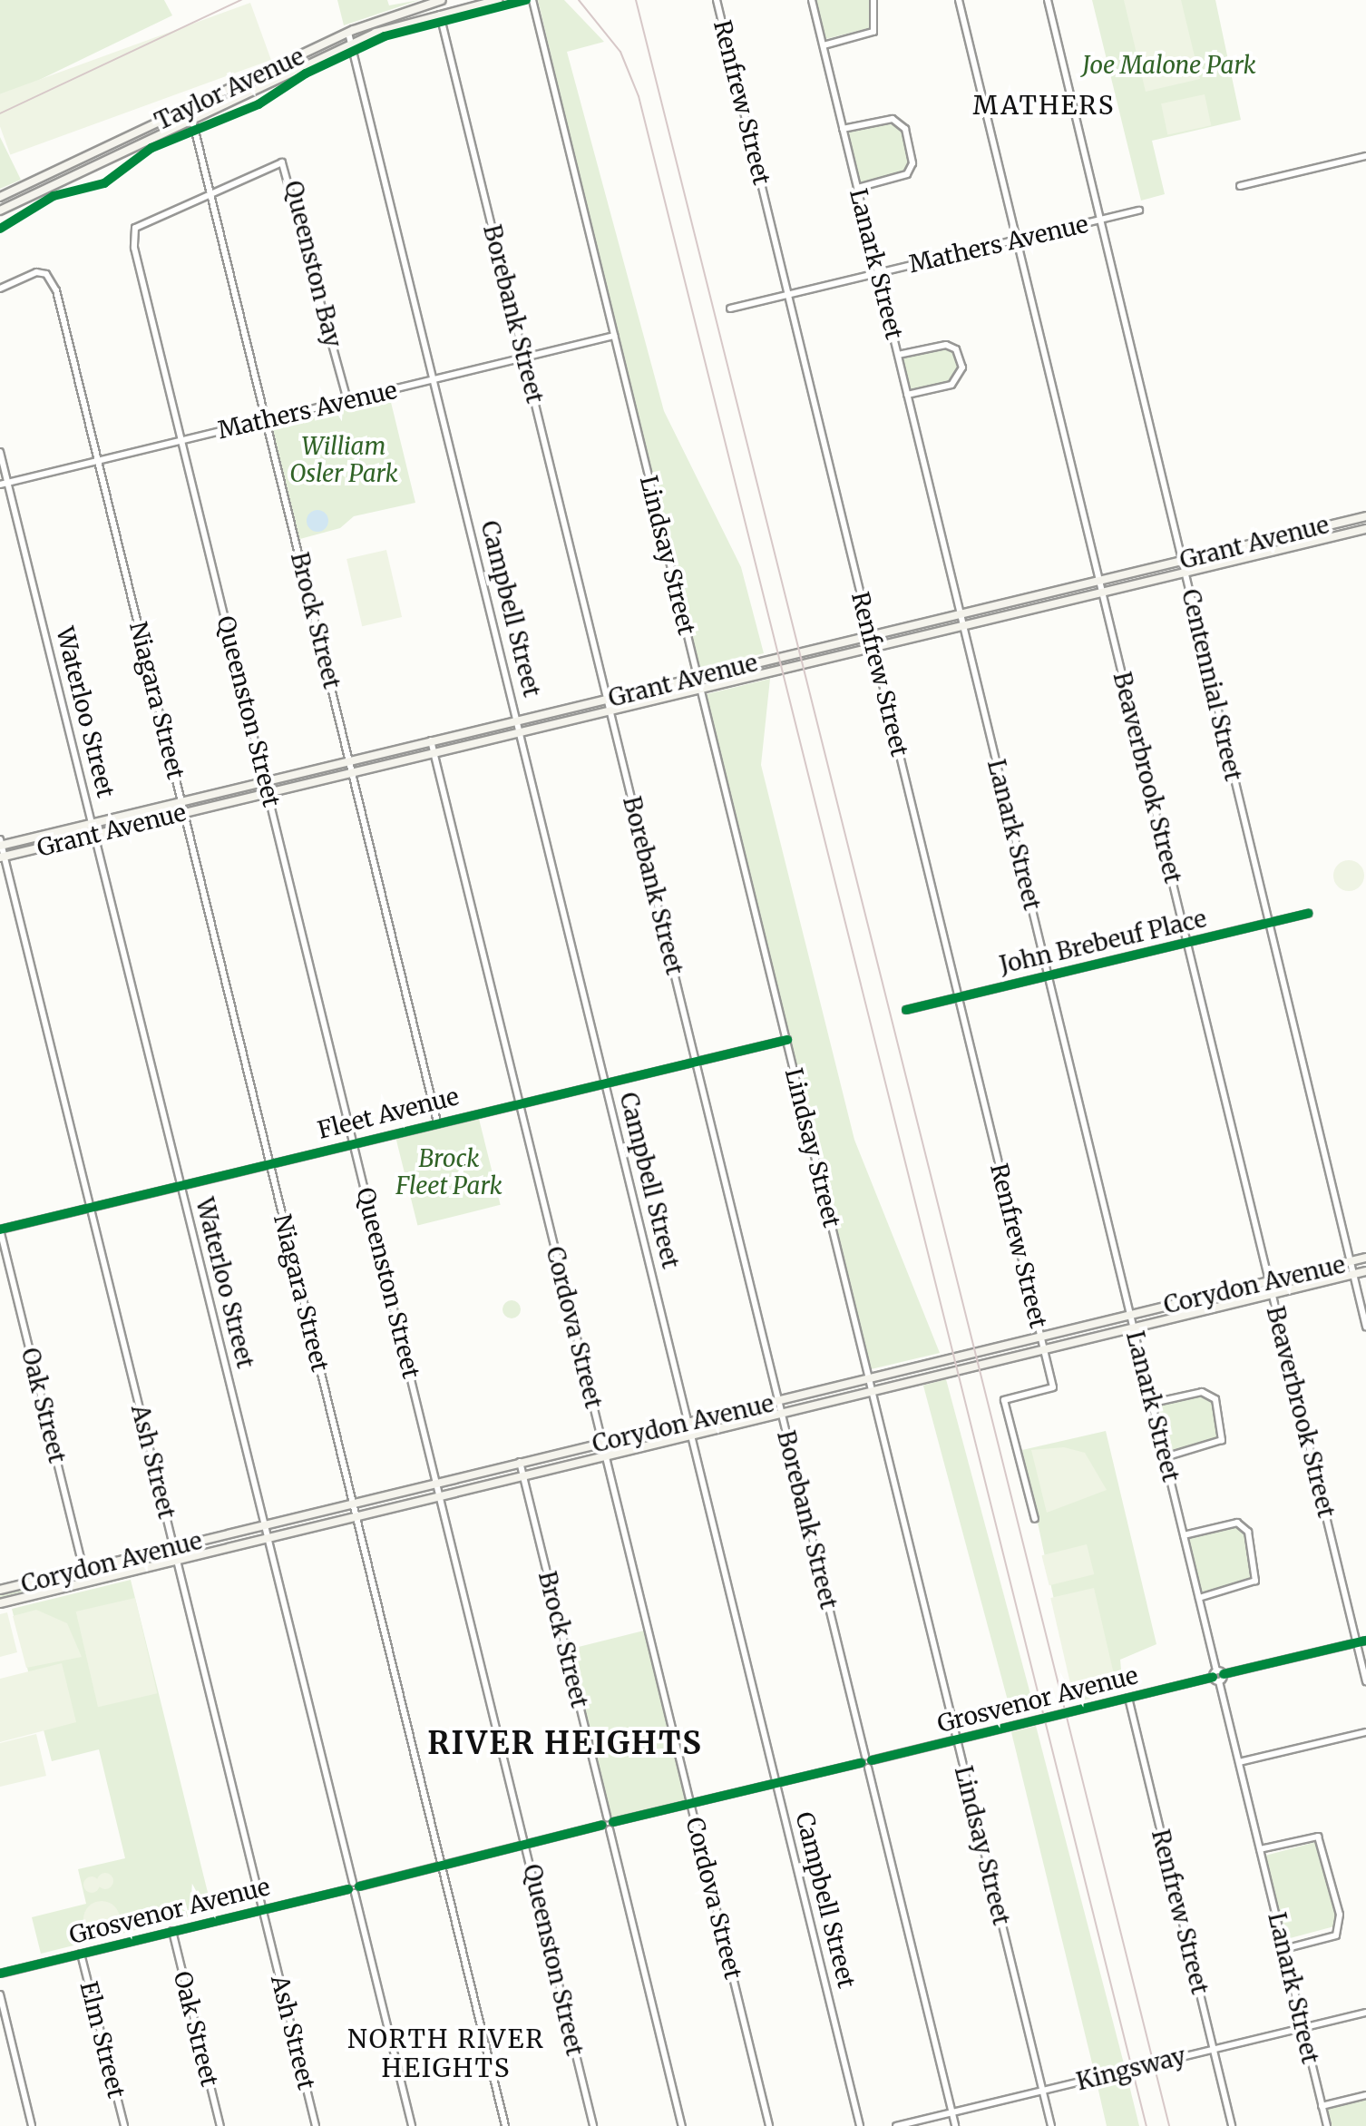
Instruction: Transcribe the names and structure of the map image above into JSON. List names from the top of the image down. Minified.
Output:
{"streets":{"main road":["Taylor Avenue","Grant Avenue","Corydon Avenue"],"street":["Renfrew Street","Mathers Avenue","Queenston Bay","Lanark Street","Borebank Street","Lindsay Street","Campbell Street","Brock Street","Centennial Street","Niagara Street","Queenston Street","Waterloo Street","Beaverbrook Street","John Brebeuf Place","Fleet Avenue","Cordova Street","Oak Street","Ash Street","Grosvenor Avenue","Elm Street","Kingsway"]},"crossings":[["Taylor Avenue","Borebank Street"],["Taylor Avenue","Campbell Street"],["Taylor Avenue","Brock Street"],["Renfrew Street","Mathers Avenue"],["Renfrew Street","Grant Avenue"],["Renfrew Street","John Brebeuf Place"],["Renfrew Street","Corydon Avenue"],["Renfrew Street","Grosvenor Avenue"],["Renfrew Street","Kingsway"],["Mathers Avenue","Queenston Bay"],["Mathers Avenue","Lanark Street"],["Mathers Avenue","Borebank Street"],["Mathers Avenue","Lindsay Street"],["Mathers Avenue","Campbell Street"],["Mathers Avenue","Brock Street"],["Mathers Avenue","Centennial Street"],["Mathers Avenue","Niagara Street"],["Mathers Avenue","Queenston Street"],["Mathers Avenue","Waterloo Street"],["Mathers Avenue","Beaverbrook Street"],["Queenston Bay","Brock Street"],["Queenston Bay","Queenston Street"],["Lanark Street","Grant Avenue"],["Lanark Street","John Brebeuf Place"],["Lanark Street","Corydon Avenue"],["Lanark Street","Kingsway"],["Borebank Street","Grant Avenue"],["Borebank Street","Fleet Avenue"],["Borebank Street","Corydon Avenue"],["Grant Avenue","Lindsay Street"],["Grant Avenue","Campbell Street"],["Grant Avenue","Brock Street"],["Grant Avenue","Centennial Street"],["Grant Avenue","Niagara Street"],["Grant Avenue","Queenston Street"],["Grant Avenue","Waterloo Street"],["Grant Avenue","Beaverbrook Street"],["Grant Avenue","Cordova Street"],["Grant Avenue","Ash Street"],["Lindsay Street","Fleet Avenue"],["Lindsay Street","Corydon Avenue"],["Lindsay Street","Grosvenor Avenue"],["Lindsay Street","Kingsway"],["Campbell Street","Fleet Avenue"],["Campbell Street","Corydon Avenue"],["Brock Street","Fleet Avenue"],["Brock Street","Corydon Avenue"],["Centennial Street","John Brebeuf Place"],["Centennial Street","Corydon Avenue"],["Niagara Street","Fleet Avenue"],["Niagara Street","Corydon Avenue"],["Queenston Street","Fleet Avenue"],["Queenston Street","Corydon Avenue"],["Waterloo Street","Fleet Avenue"],["Waterloo Street","Corydon Avenue"],["Beaverbrook Street","John Brebeuf Place"],["Beaverbrook Street","Corydon Avenue"],["Fleet Avenue","Cordova Street"],["Fleet Avenue","Oak Street"],["Fleet Avenue","Ash Street"],["Corydon Avenue","Cordova Street"],["Corydon Avenue","Oak Street"],["Corydon Avenue","Ash Street"],["Oak Street","Grosvenor Avenue"],["Ash Street","Grosvenor Avenue"],["Grosvenor Avenue","Elm Street"]],"districts":["MATHERS","RIVER HEIGHTS","NORTH RIVER HEIGHTS"],"parks":["Joe Malone Park","William Osler Park","Brock Fleet Park"]}
